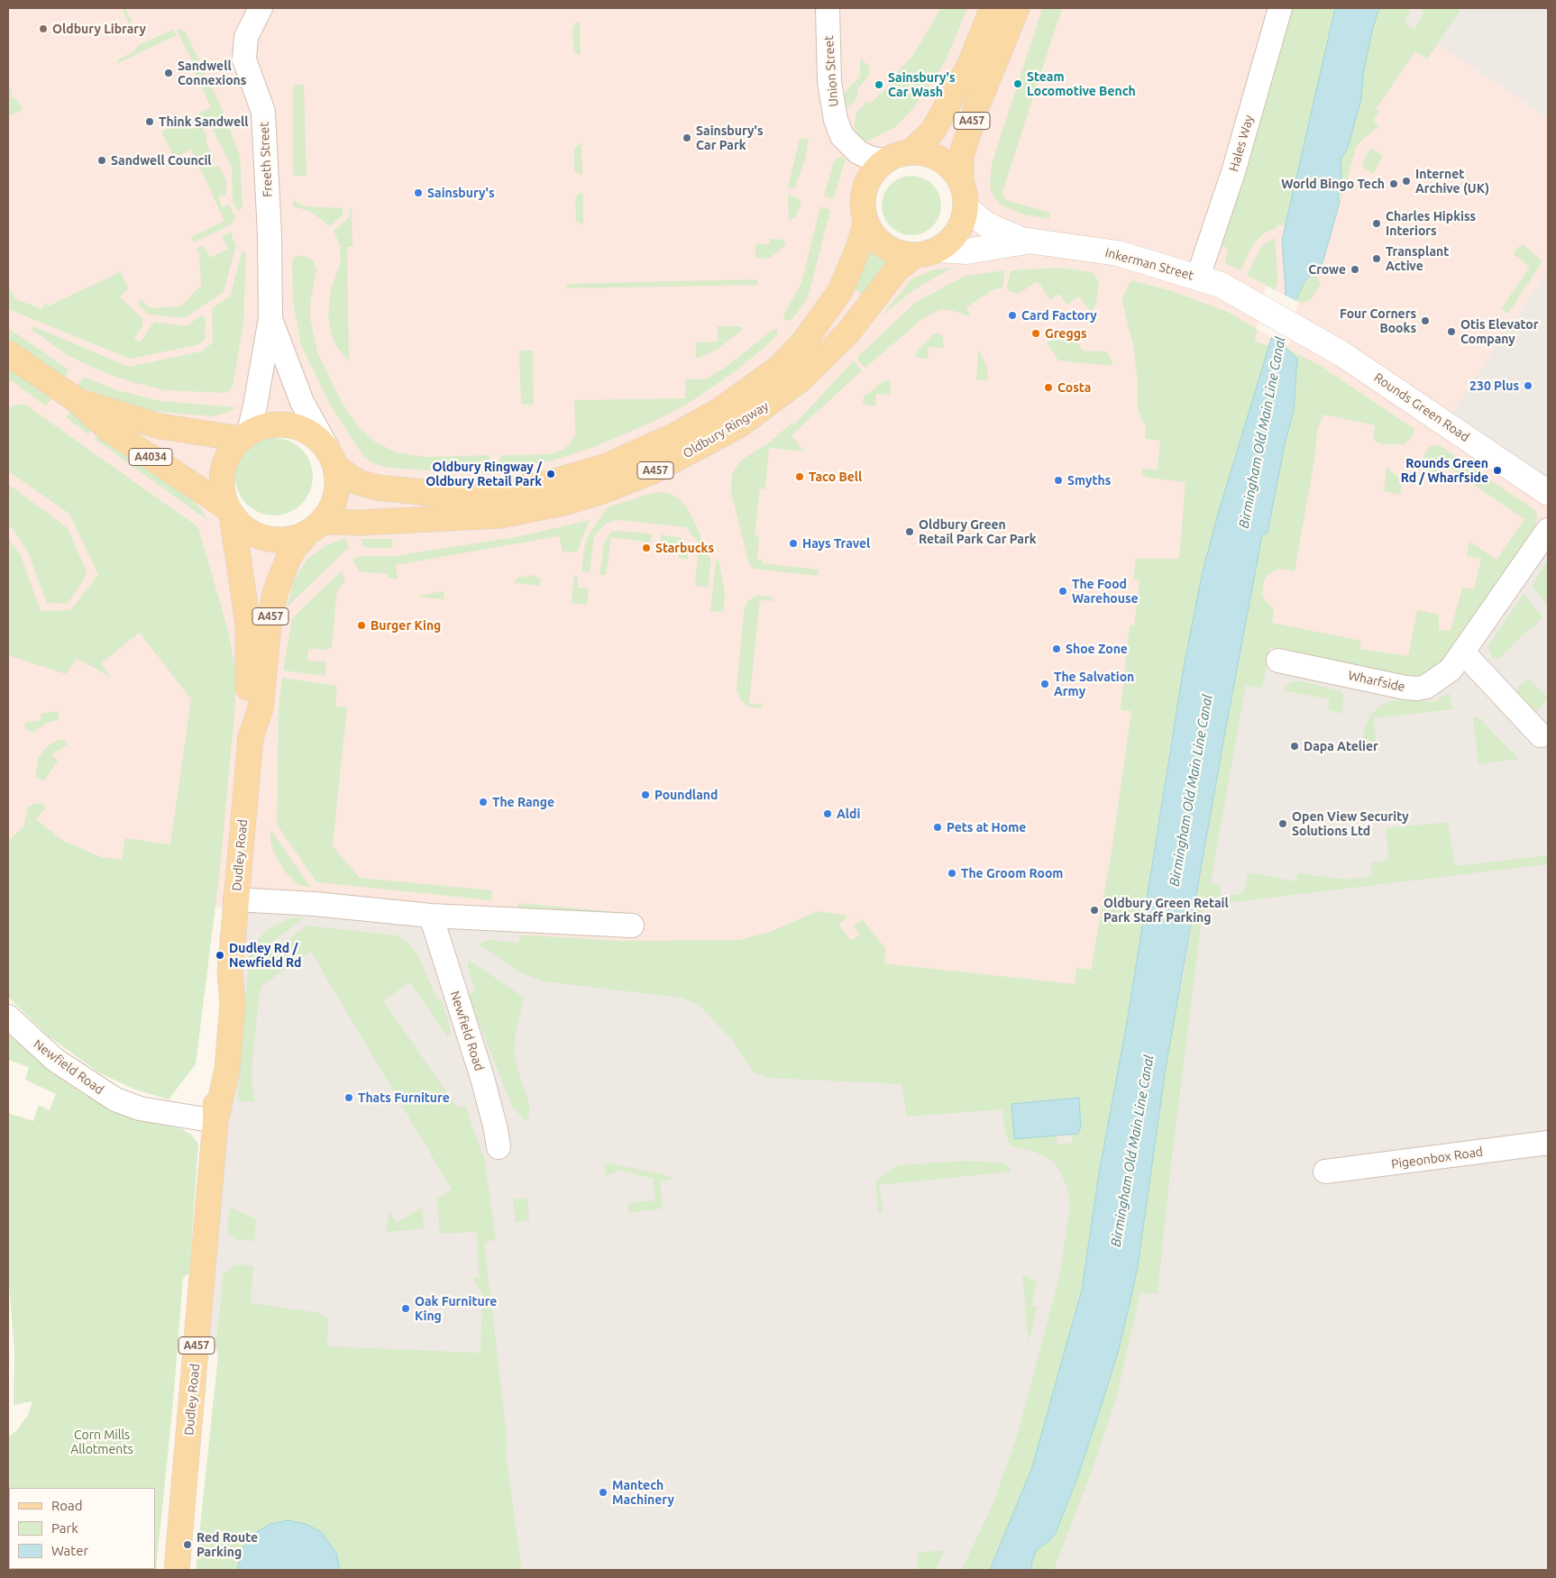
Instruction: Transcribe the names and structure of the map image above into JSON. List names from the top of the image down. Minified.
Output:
{"streets":{"main road":["A457","Oldbury Ringway","A4034","Dudley Road"],"street":["Union Street","Hales Way","Freeth Street","Inkerman Street","Rounds Green Road","Wharfside","Newfield Road","Pigeonbox Road"]},"crossings":[["Union Street","Inkerman Street"],["Union Street","Oldbury Ringway"],["A457","Freeth Street"],["A457","Oldbury Ringway"],["A457","Dudley Road"],["Hales Way","Inkerman Street"],["Freeth Street","Oldbury Ringway"],["Freeth Street","Dudley Road"],["Inkerman Street","Rounds Green Road"],["Inkerman Street","Oldbury Ringway"],["Oldbury Ringway","Dudley Road"],["Dudley Road","Newfield Road"]],"water":["Birmingham Old Main Line Canal"],"parks":["Corn Mills Allotments"],"places":["Oldbury Library","Sandwell Connexions","Steam Locomotive Bench","Sainsbury's Car Wash","Think Sandwell","Sainsbury's Car Park","Sandwell Council","Internet Archive (UK)","World Bingo Tech","Sainsbury's","Charles Hipkiss Interiors","Transplant Active","Crowe","Card Factory","Four Corners Books","Otis Elevator Company","Greggs","230 Plus","Costa","Rounds Green Rd / Wharfside","Oldbury Ringway / Oldbury Retail Park","Taco Bell","Smyths","Oldbury Green Retail Park Car Park","Hays Travel","Starbucks","The Food Warehouse","Burger King","Shoe Zone","The Salvation Army","Dapa Atelier","Poundland","The Range","Aldi","Open View Security Solutions Ltd","Pets at Home","The Groom Room","Oldbury Green Retail Park Staff Parking","Dudley Rd / Newfield Rd","Thats Furniture","Oak Furniture King","Mantech Machinery","Red Route Parking"],"legend":["Road","Park","Water"]}
